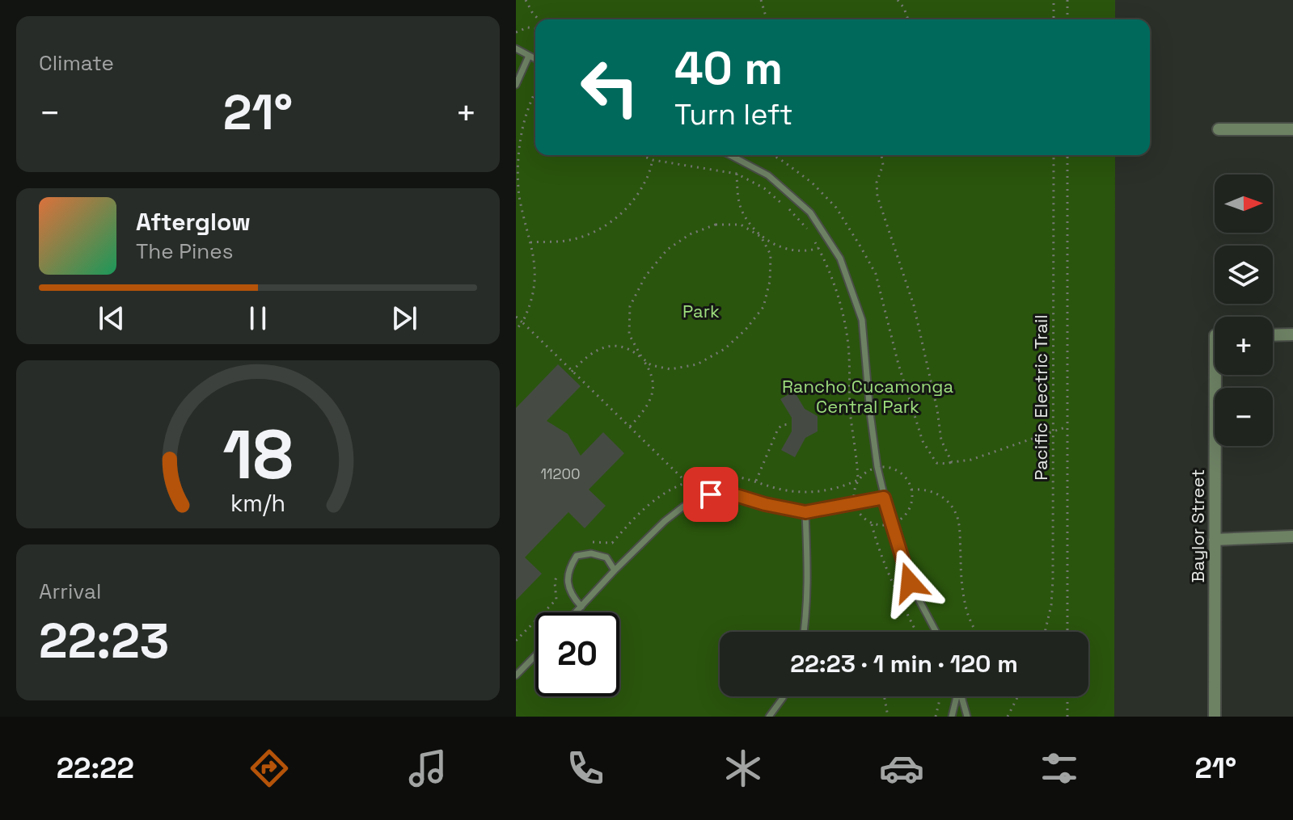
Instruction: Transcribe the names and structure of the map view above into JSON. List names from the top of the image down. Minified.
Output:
{"streets":{"street":["Baylor Street"],"path":["Pacific Electric Trail"]},"parks":["Park","Rancho Cucamonga Central Park"],"house_numbers":["11200"],"north":"right","page":{"tile":["Climate",["Arrival","22:23"]],"turn":["40 m","Turn left"],"heat":["−","21°","+"],"map_buttons":["+","−"],"song":["Afterglow","The Pines"],"limit":"20","trip":"22:23 · 1 min · 120 m","tabs":["22:22","21°"],"gauge":["18","km/h"]}}
